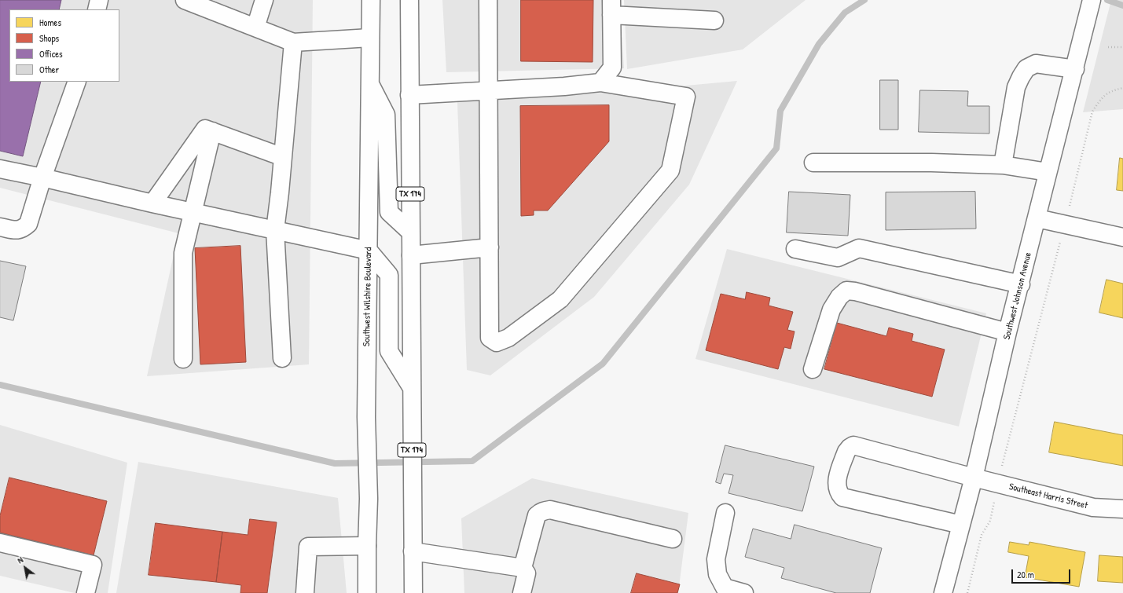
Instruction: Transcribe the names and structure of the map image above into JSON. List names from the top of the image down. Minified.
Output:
{"streets":{"main road":["TX 174","Southwest Johnson Avenue","Southwest Wilshire Boulevard","Southeast Harris Street"]},"crossings":[["Southwest Johnson Avenue","Southeast Harris Street"]],"legend":["Homes","Shops","Offices","Other"],"scale_bar":"20 m","north":"top left"}
